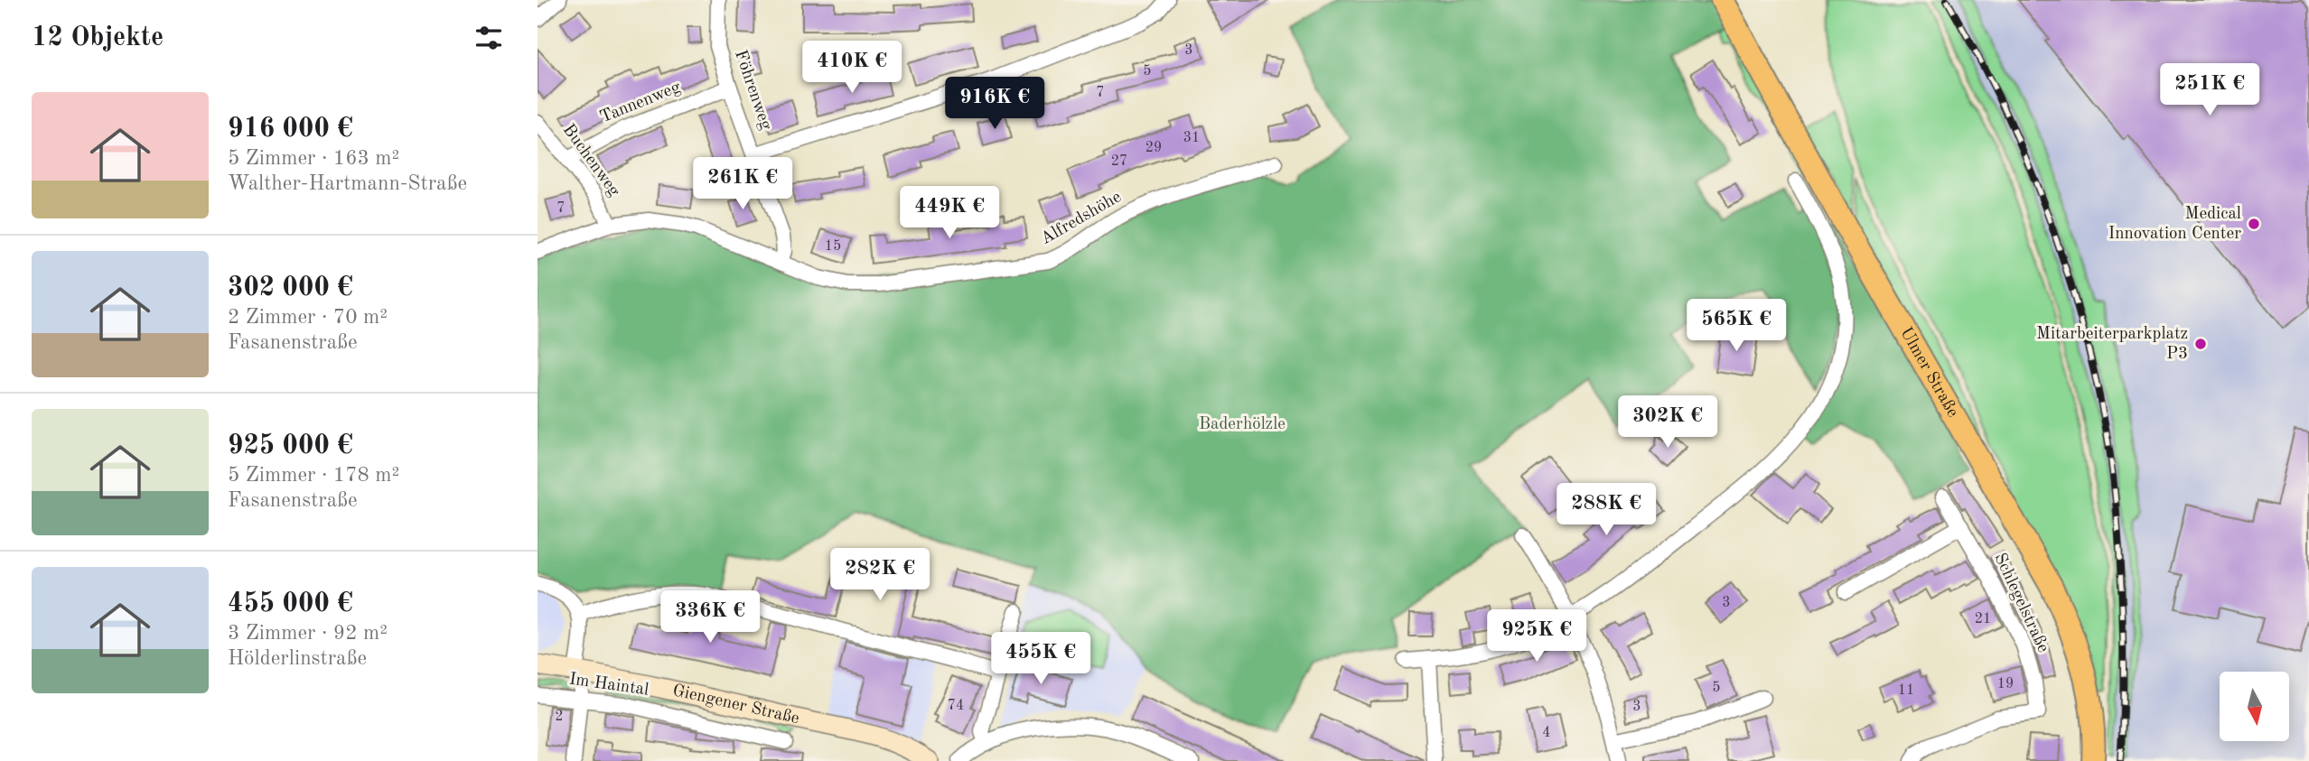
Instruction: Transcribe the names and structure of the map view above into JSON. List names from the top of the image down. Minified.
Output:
{"streets":{"main road":["Ulmer Straße","Giengener Straße"],"street":["Föhrenweg","Tannenweg","Buchenweg","Alfredshöhe","Schlegelstraße","Im Haintal"]},"crossings":[["Föhrenweg","Tannenweg"],["Föhrenweg","Alfredshöhe"],["Tannenweg","Buchenweg"],["Buchenweg","Alfredshöhe"]],"parks":["Baderhölzle"],"places":["Medical Innovation Center","Mitarbeiterparkplatz P3"],"house_numbers":["3","5","7","31","29","27","7","15","3","21","19","5","11","74","3","2","4"],"north":"bottom","page":{"heading":"12 Objekte","price":["410K €","251K €","916K €","261K €","449K €","565K €","302K €","288K €","282K €","336K €","925K €","455K €"],"list":[{"name":"916 000 €","note":"5 Zimmer · 163 m² · Walther-Hartmann-Straße"},{"name":"302 000 €","note":"2 Zimmer · 70 m² · Fasanenstraße"},{"name":"925 000 €","note":"5 Zimmer · 178 m² · Fasanenstraße"},{"name":"455 000 €","note":"3 Zimmer · 92 m² · Hölderlinstraße"}]}}
